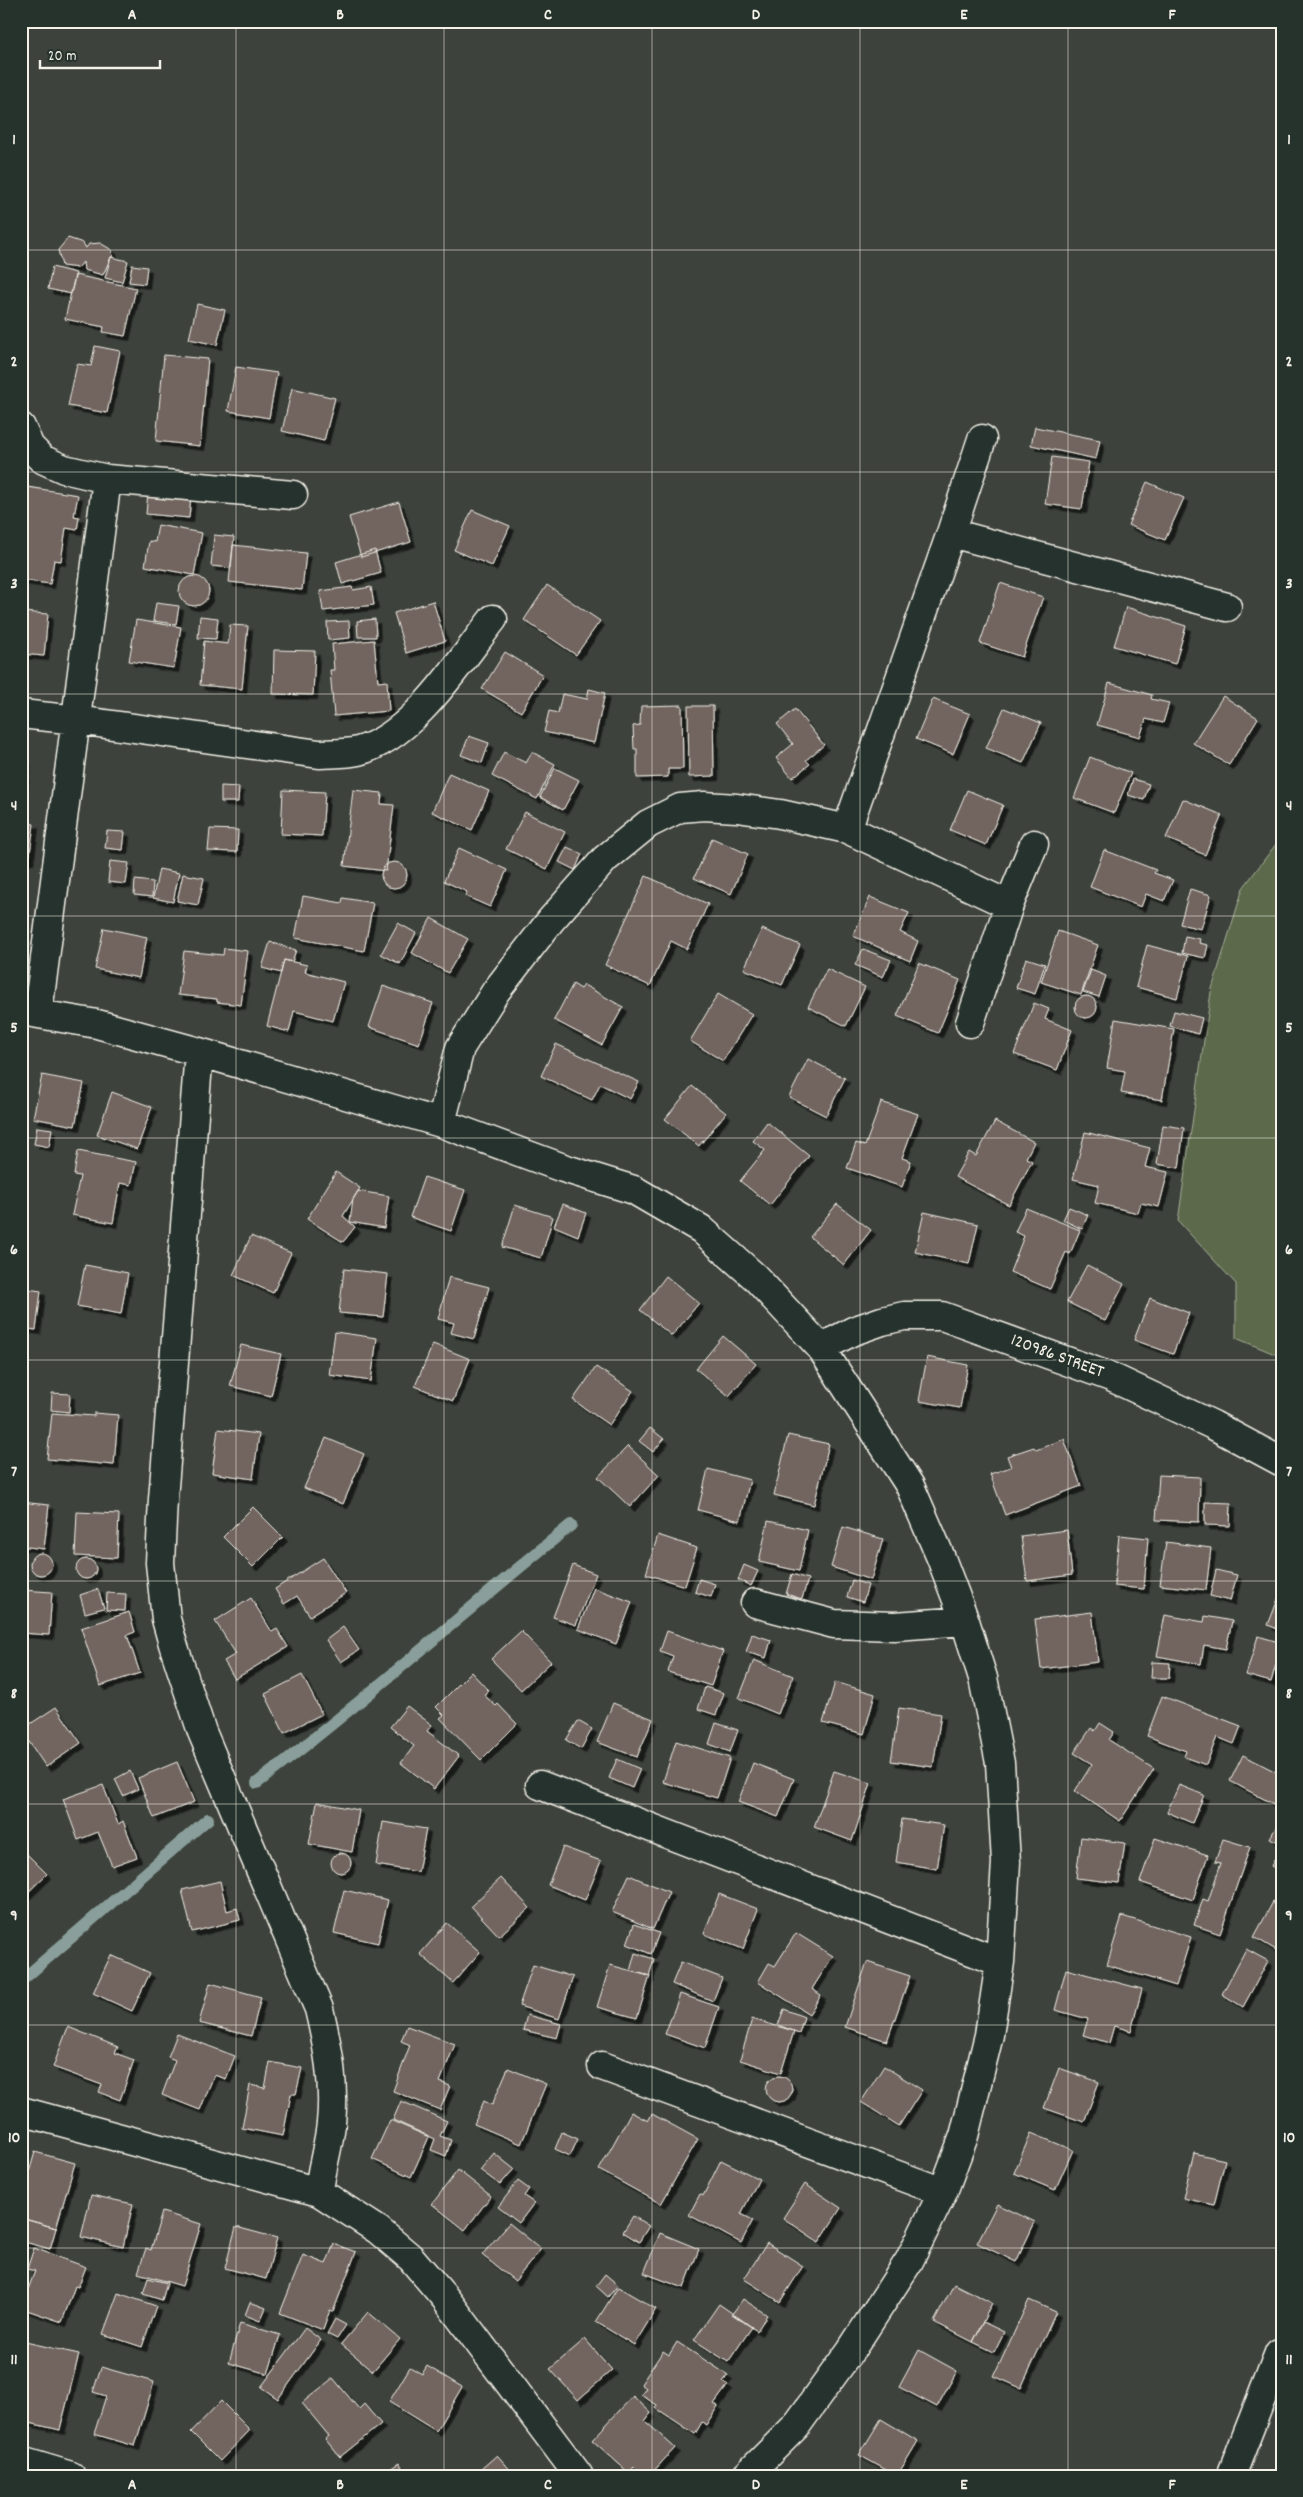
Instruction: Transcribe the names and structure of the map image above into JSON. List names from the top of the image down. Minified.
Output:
{"streets":{"street":["120986 STREET"]},"scale_bar":"20 m","grid":{"columns":["A","B","C","D","E","F"],"rows":["1","2","3","4","5","6","7","8","9","10","11"]}}
